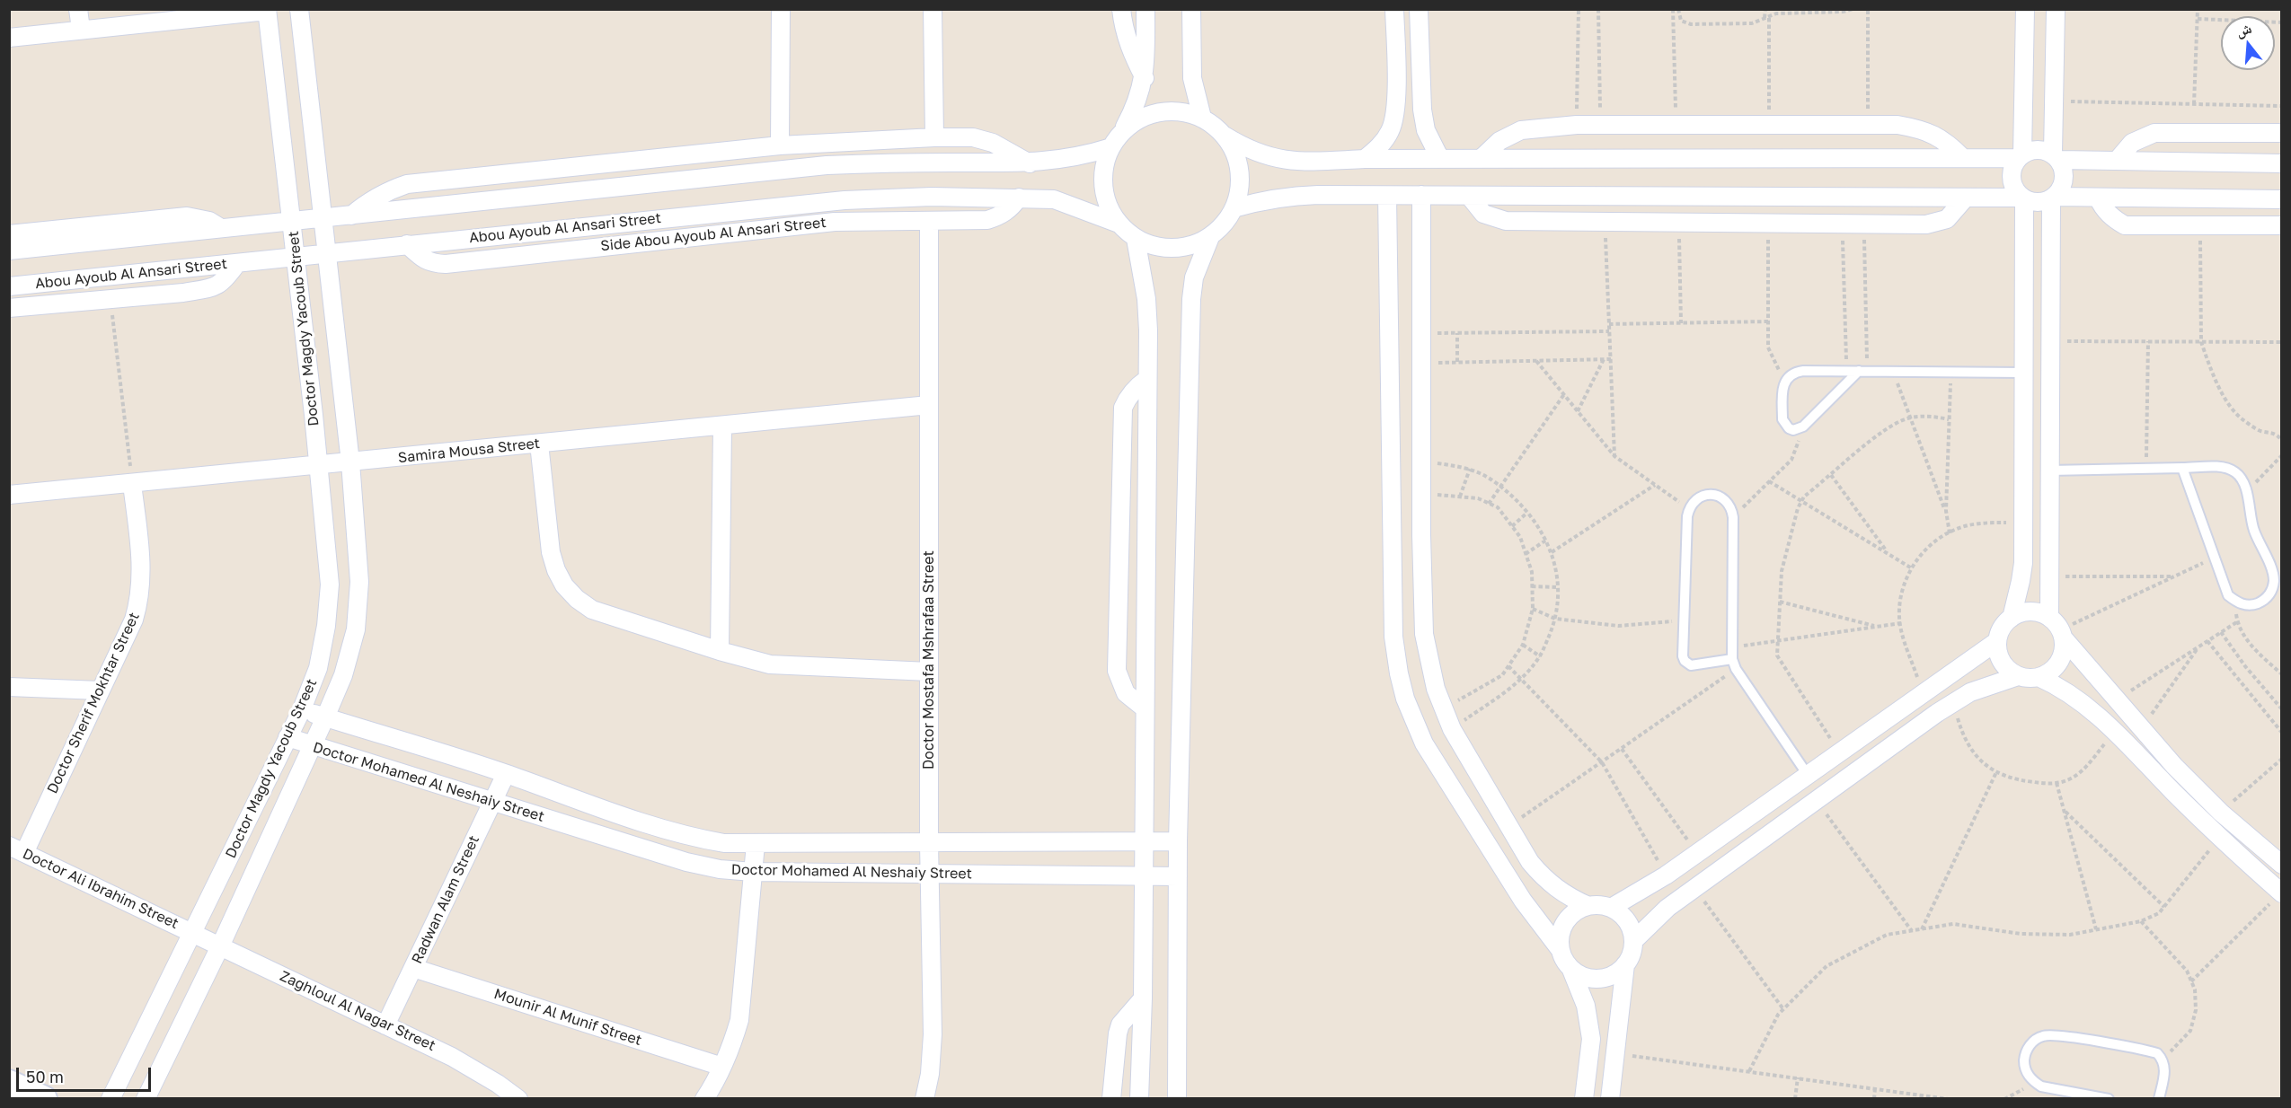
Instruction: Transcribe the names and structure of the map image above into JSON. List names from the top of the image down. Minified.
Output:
{"streets":{"street":["Abou Ayoub Al Ansari Street","Side Abou Ayoub Al Ansari Street","Doctor Magdy Yacoub Street","Samira Mousa Street","Doctor Mostafa Mshrafaa Street","Doctor Sherif Mokhtar Street","Doctor Mohamed Al Neshaiy Street","Doctor Ali Ibrahim Street","Radwan Alam Street","Zaghloul Al Nagar Street","Mounir Al Munif Street"]},"crossings":[["Abou Ayoub Al Ansari Street","Side Abou Ayoub Al Ansari Street"],["Abou Ayoub Al Ansari Street","Doctor Magdy Yacoub Street"],["Side Abou Ayoub Al Ansari Street","Doctor Mostafa Mshrafaa Street"],["Doctor Magdy Yacoub Street","Samira Mousa Street"],["Doctor Magdy Yacoub Street","Doctor Mohamed Al Neshaiy Street"],["Doctor Magdy Yacoub Street","Doctor Ali Ibrahim Street"],["Doctor Magdy Yacoub Street","Zaghloul Al Nagar Street"],["Samira Mousa Street","Doctor Mostafa Mshrafaa Street"],["Samira Mousa Street","Doctor Sherif Mokhtar Street"],["Doctor Mostafa Mshrafaa Street","Doctor Mohamed Al Neshaiy Street"],["Doctor Sherif Mokhtar Street","Doctor Ali Ibrahim Street"],["Doctor Mohamed Al Neshaiy Street","Radwan Alam Street"],["Doctor Ali Ibrahim Street","Zaghloul Al Nagar Street"],["Radwan Alam Street","Zaghloul Al Nagar Street"],["Radwan Alam Street","Mounir Al Munif Street"]],"scale_bar":"50 m","north":"top"}
